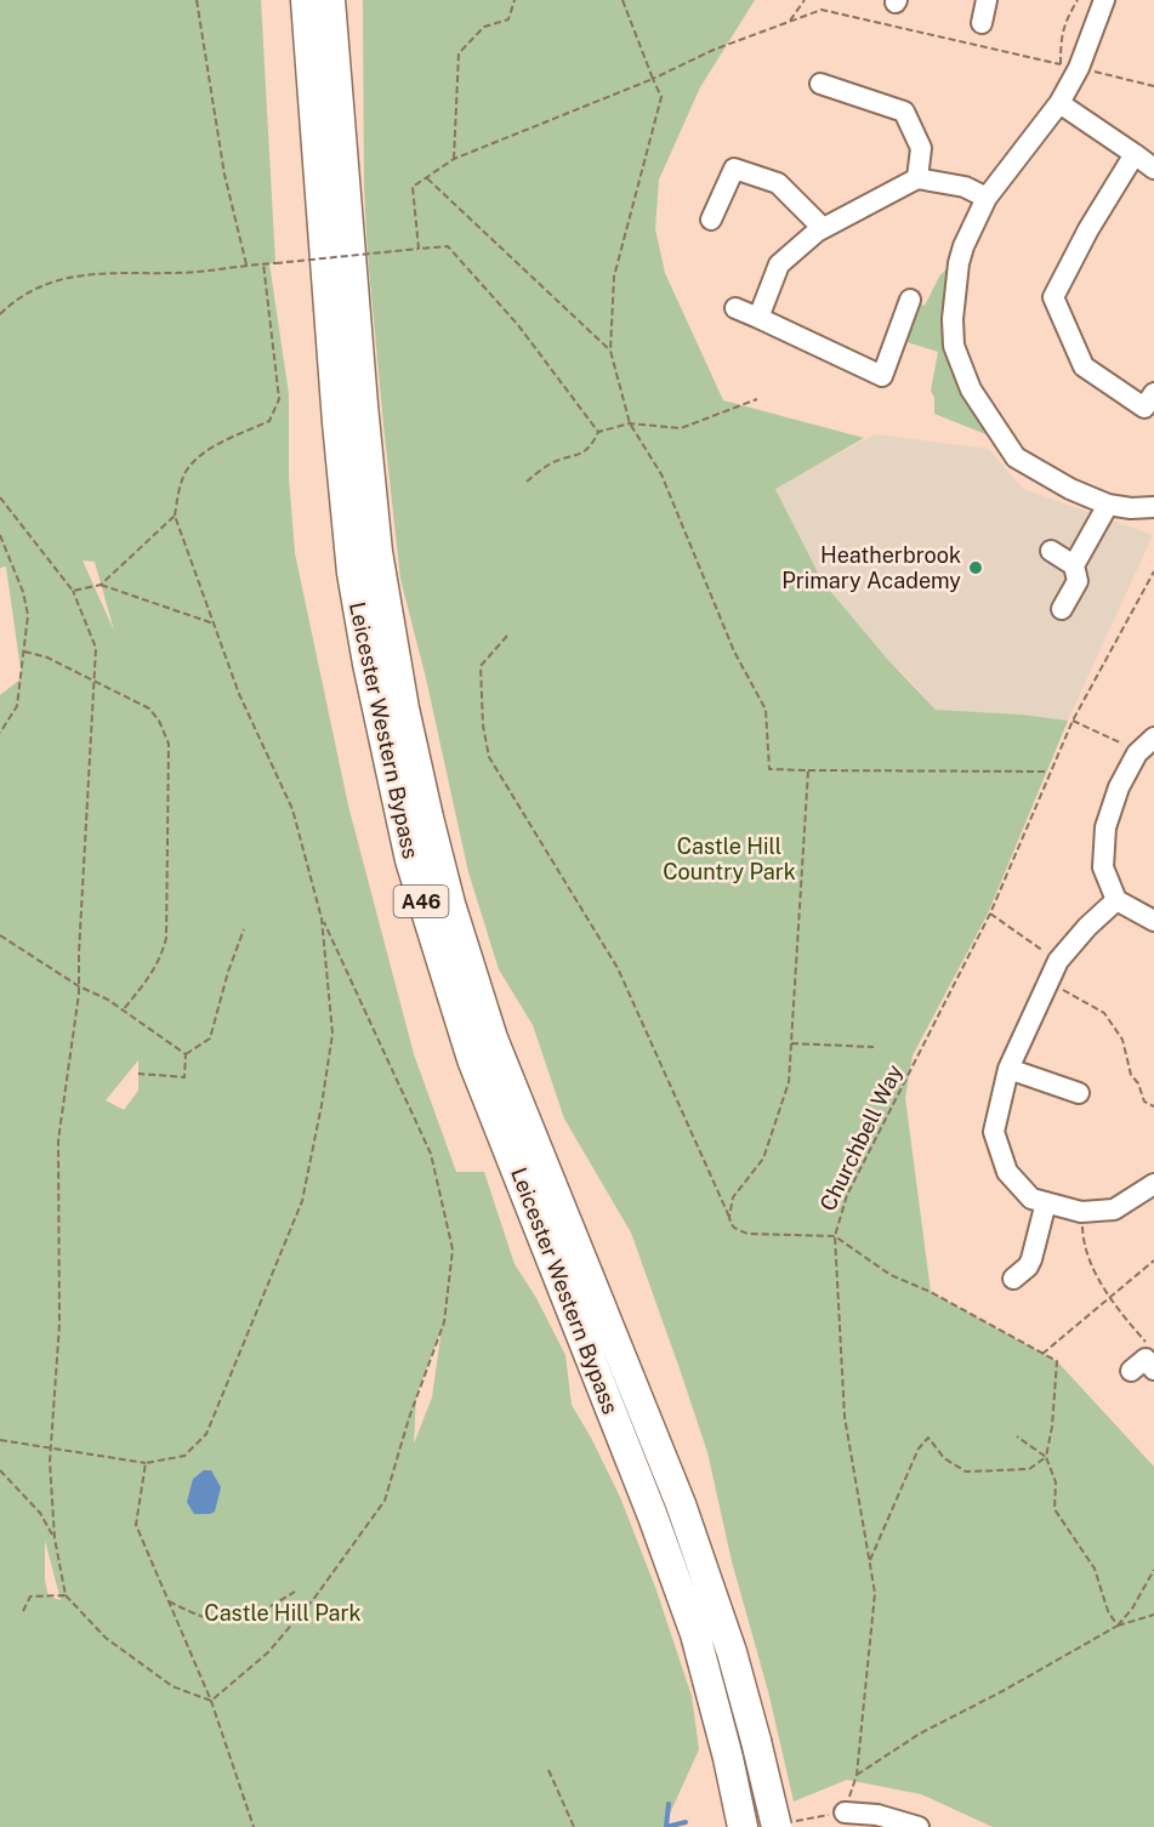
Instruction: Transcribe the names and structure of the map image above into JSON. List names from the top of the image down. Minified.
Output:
{"streets":{"highway":["Leicester Western Bypass","A46"],"path":["Churchbell Way"]},"parks":["Castle Hill Country Park","Castle Hill Park"],"places":["Heatherbrook Primary Academy"]}
